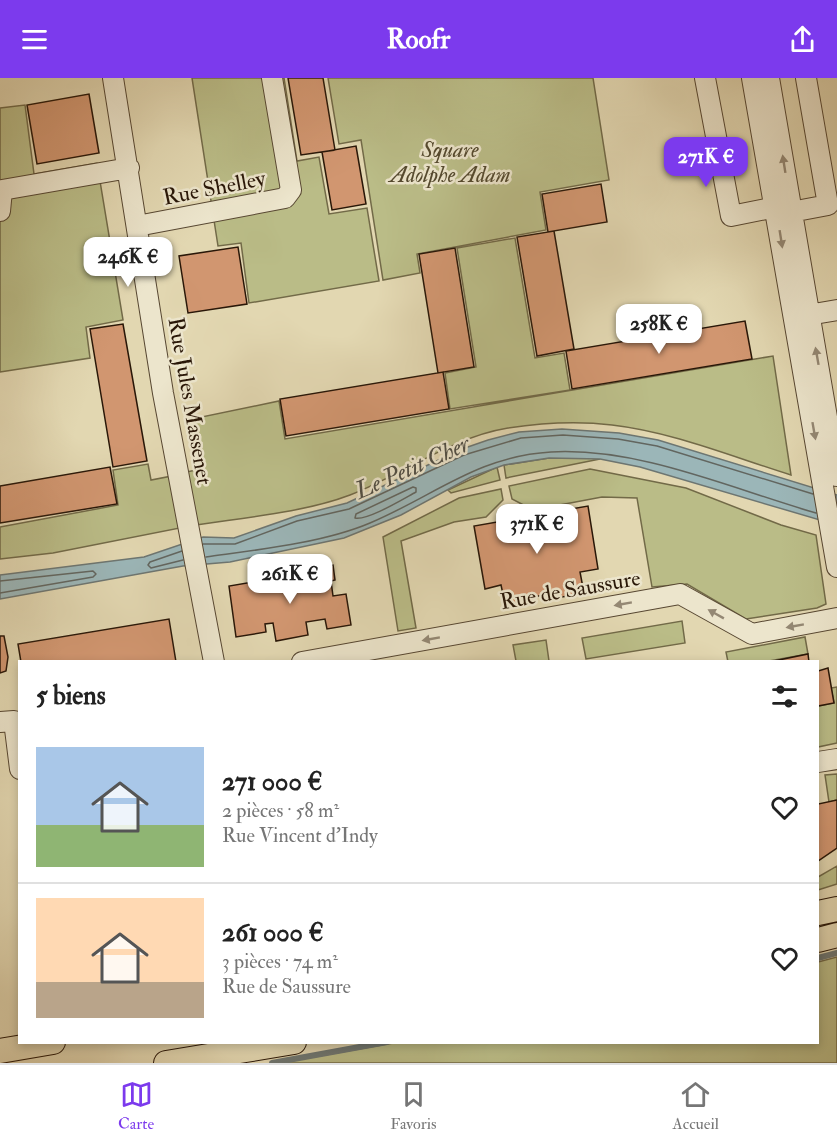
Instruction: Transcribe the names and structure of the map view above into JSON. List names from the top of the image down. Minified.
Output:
{"streets":{"street":["Rue Shelley","Rue Jules Massenet","Rue de Saussure"]},"crossings":[["Rue Shelley","Rue Jules Massenet"]],"one_way":["Rue de Saussure"],"water":["Le Petit Cher"],"parks":["Square Adolphe Adam"],"page":{"header":"Roofr","price":["271K €","246K €","258K €","371K €","261K €"],"heading":"5 biens","list":[{"name":"271 000 €","note":"2 pièces · 58 m² · Rue Vincent d'Indy"},{"name":"261 000 €","note":"3 pièces · 74 m² · Rue de Saussure"}],"tabs":["Carte","Favoris","Accueil"]}}
